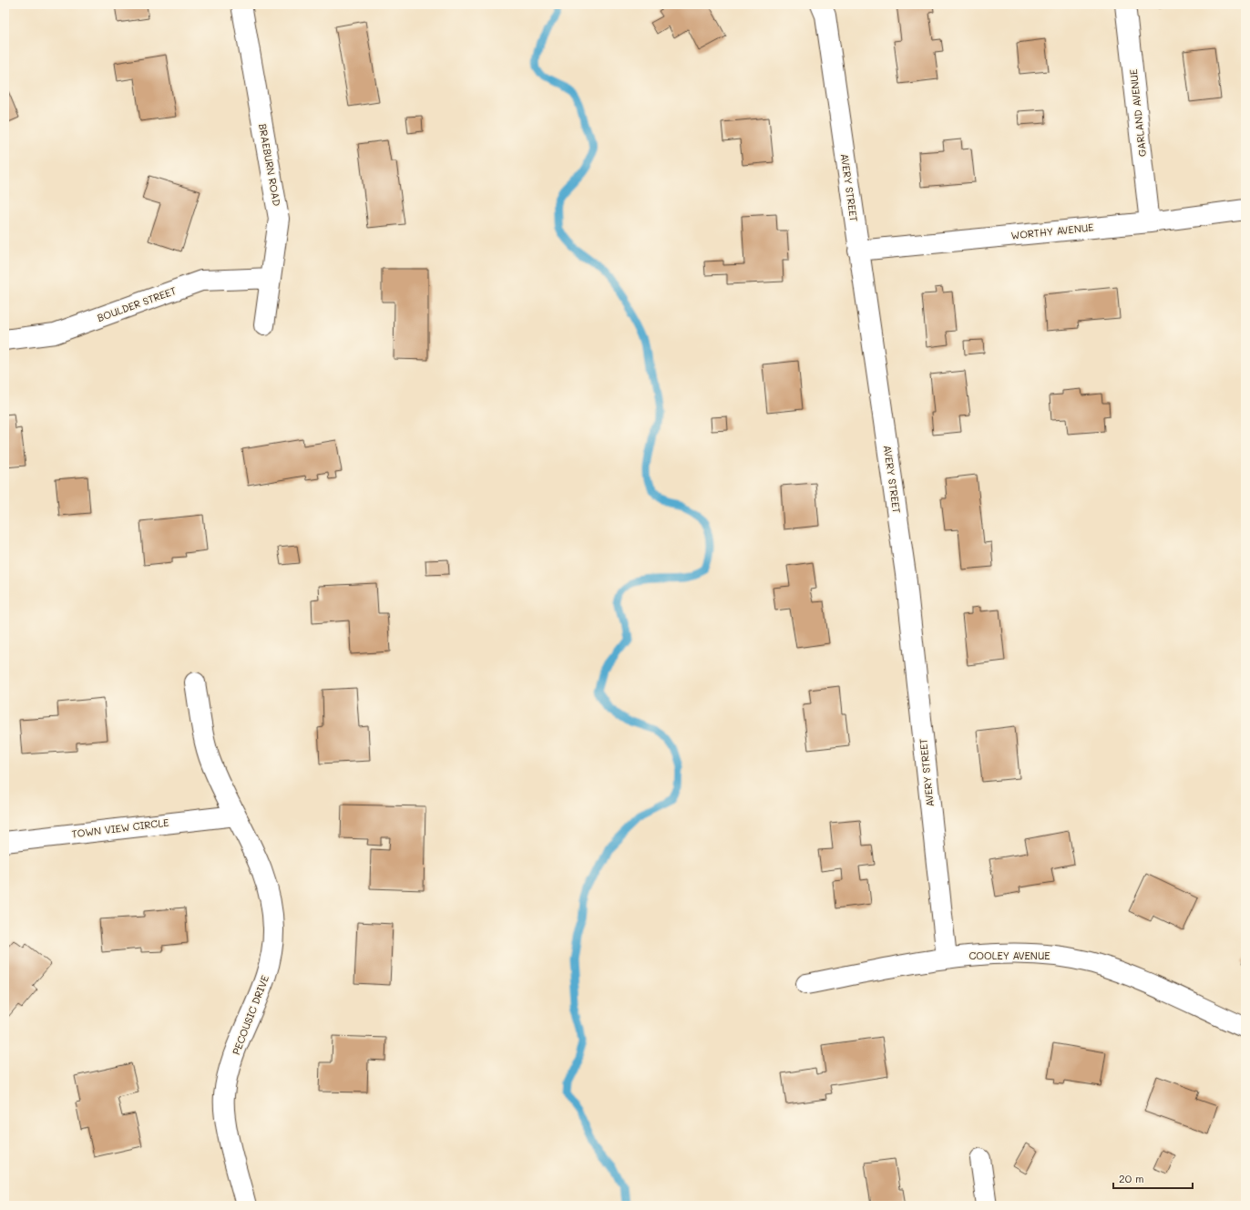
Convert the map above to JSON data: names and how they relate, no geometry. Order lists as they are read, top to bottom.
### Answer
{
  "streets": {
    "street": [
      "GARLAND AVENUE",
      "BRAEBURN ROAD",
      "AVERY STREET",
      "WORTHY AVENUE",
      "BOULDER STREET",
      "TOWN VIEW CIRCLE",
      "COOLEY AVENUE",
      "PECOUSIC DRIVE"
    ]
  },
  "crossings": [
    ["GARLAND AVENUE", "WORTHY AVENUE"],
    ["BRAEBURN ROAD", "BOULDER STREET"],
    ["AVERY STREET", "WORTHY AVENUE"],
    ["AVERY STREET", "COOLEY AVENUE"],
    ["TOWN VIEW CIRCLE", "PECOUSIC DRIVE"]
  ],
  "scale_bar": "20 m"
}
